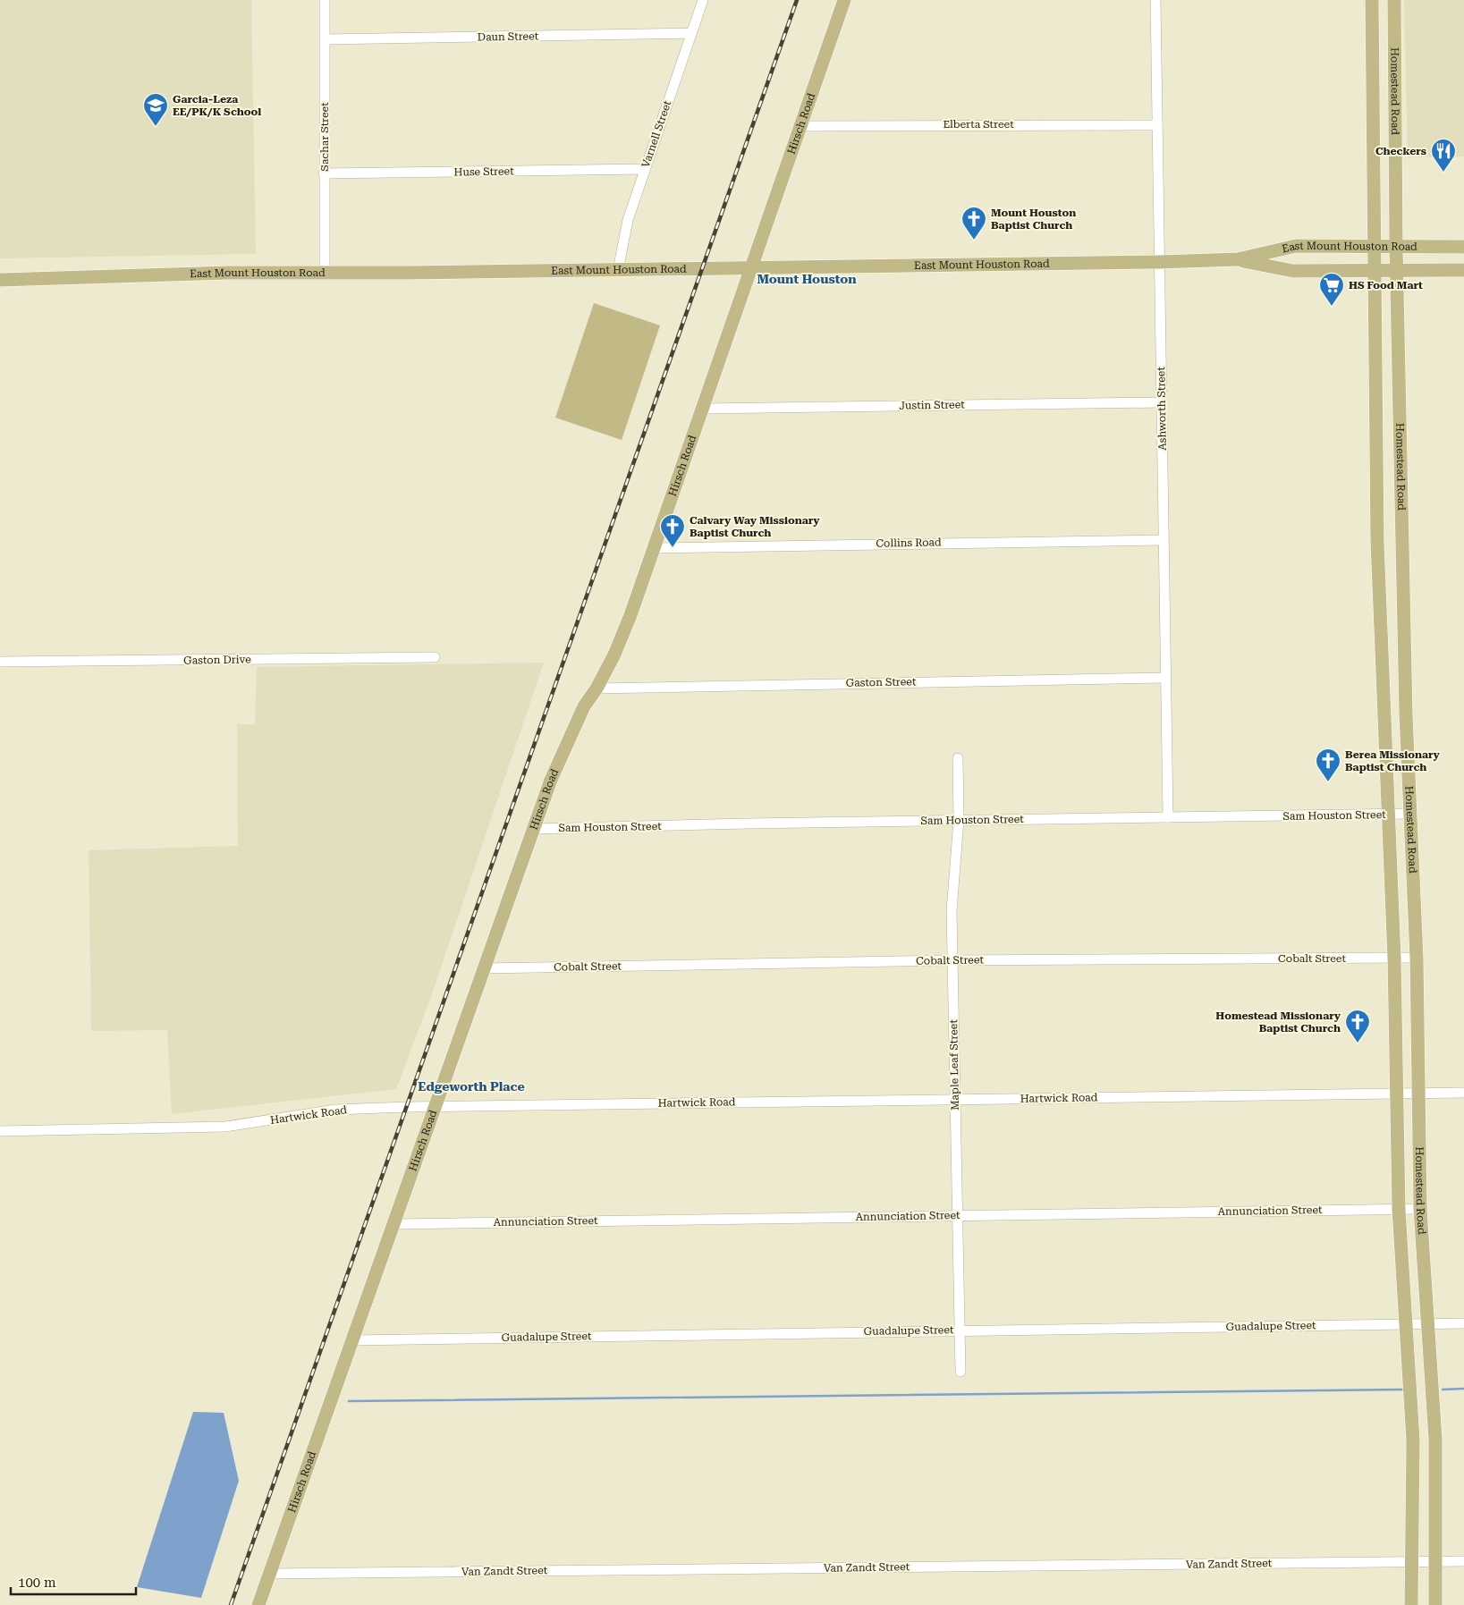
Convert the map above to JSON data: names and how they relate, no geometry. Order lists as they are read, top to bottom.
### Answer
{
  "streets": {
    "main road": ["Homestead Road", "Hirsch Road", "East Mount Houston Road"],
    "street": [
      "Daun Street",
      "Elberta Street",
      "Varnell Street",
      "Sachar Street",
      "Huse Street",
      "Justin Street",
      "Ashworth Street",
      "Collins Road",
      "Gaston Drive",
      "Gaston Street",
      "Sam Houston Street",
      "Cobalt Street",
      "Maple Leaf Street",
      "Hartwick Road",
      "Annunciation Street",
      "Guadalupe Street",
      "Van Zandt Street"
    ]
  },
  "crossings": [
    ["Daun Street", "Varnell Street"],
    ["Daun Street", "Sachar Street"],
    ["Homestead Road", "East Mount Houston Road"],
    ["Homestead Road", "Sam Houston Street"],
    ["Homestead Road", "Cobalt Street"],
    ["Homestead Road", "Hartwick Road"],
    ["Homestead Road", "Annunciation Street"],
    ["Homestead Road", "Guadalupe Street"],
    ["Homestead Road", "Van Zandt Street"],
    ["Hirsch Road", "Elberta Street"],
    ["Hirsch Road", "East Mount Houston Road"],
    ["Hirsch Road", "Justin Street"],
    ["Hirsch Road", "Collins Road"],
    ["Hirsch Road", "Gaston Street"],
    ["Hirsch Road", "Sam Houston Street"],
    ["Hirsch Road", "Cobalt Street"],
    ["Hirsch Road", "Hartwick Road"],
    ["Hirsch Road", "Annunciation Street"],
    ["Hirsch Road", "Guadalupe Street"],
    ["Hirsch Road", "Van Zandt Street"],
    ["Elberta Street", "Ashworth Street"],
    ["Varnell Street", "Huse Street"],
    ["Varnell Street", "East Mount Houston Road"],
    ["Sachar Street", "Huse Street"],
    ["Sachar Street", "East Mount Houston Road"],
    ["East Mount Houston Road", "Ashworth Street"],
    ["Justin Street", "Ashworth Street"],
    ["Ashworth Street", "Collins Road"],
    ["Ashworth Street", "Gaston Street"],
    ["Ashworth Street", "Sam Houston Street"],
    ["Sam Houston Street", "Maple Leaf Street"],
    ["Cobalt Street", "Maple Leaf Street"],
    ["Maple Leaf Street", "Hartwick Road"],
    ["Maple Leaf Street", "Annunciation Street"],
    ["Maple Leaf Street", "Guadalupe Street"]
  ],
  "districts": ["Mount Houston", "Edgeworth Place"],
  "places": {
    "school or university": ["Garcia-Leza EE/PK/K School"],
    "restaurant": ["Checkers"],
    "church": [
      "Mount Houston Baptist Church",
      "Calvary Way Missionary Baptist Church",
      "Berea Missionary Baptist Church",
      "Homestead Missionary Baptist Church"
    ],
    "supermarket": ["HS Food Mart"]
  },
  "scale_bar": "100 m"
}
